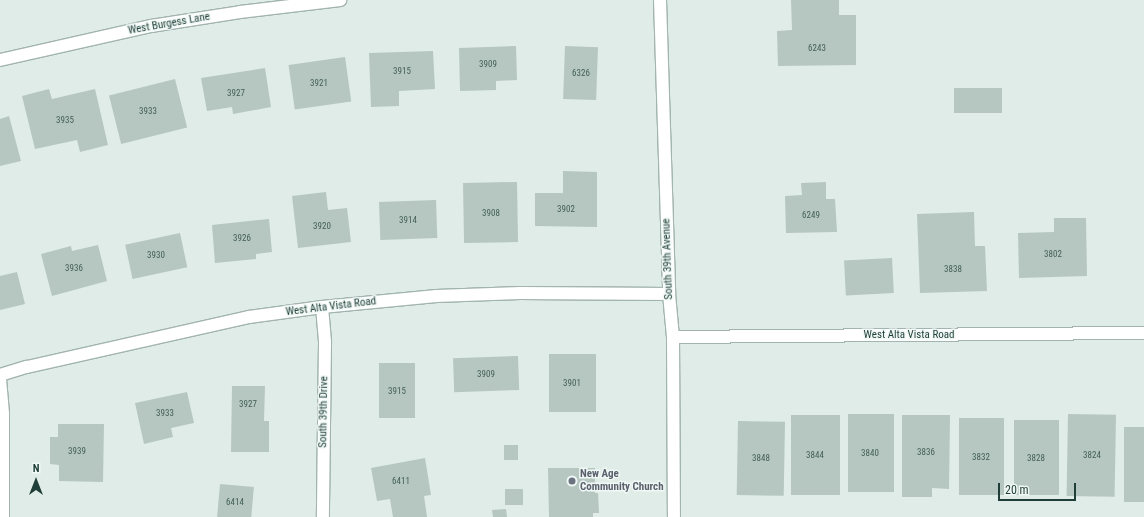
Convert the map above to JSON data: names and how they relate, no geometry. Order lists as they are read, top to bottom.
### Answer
{
  "streets": {
    "street": [
      "West Burgess Lane",
      "South 39th Avenue",
      "West Alta Vista Road",
      "South 39th Drive"
    ]
  },
  "crossings": [
    ["South 39th Avenue", "West Alta Vista Road"],
    ["West Alta Vista Road", "South 39th Drive"]
  ],
  "places": ["New Age Community Church"],
  "house_numbers": [
    "6243",
    "3909",
    "3915",
    "6326",
    "3921",
    "3927",
    "3933",
    "3935",
    "3902",
    "3908",
    "6249",
    "3914",
    "3920",
    "3926",
    "3802",
    "3930",
    "3936",
    "3838",
    "3909",
    "3901",
    "3915",
    "3927",
    "3933",
    "3939",
    "3836",
    "3840",
    "3844",
    "3824",
    "3832",
    "3848",
    "3828",
    "6411",
    "6414"
  ],
  "scale_bar": "20 m",
  "north": "top"
}
